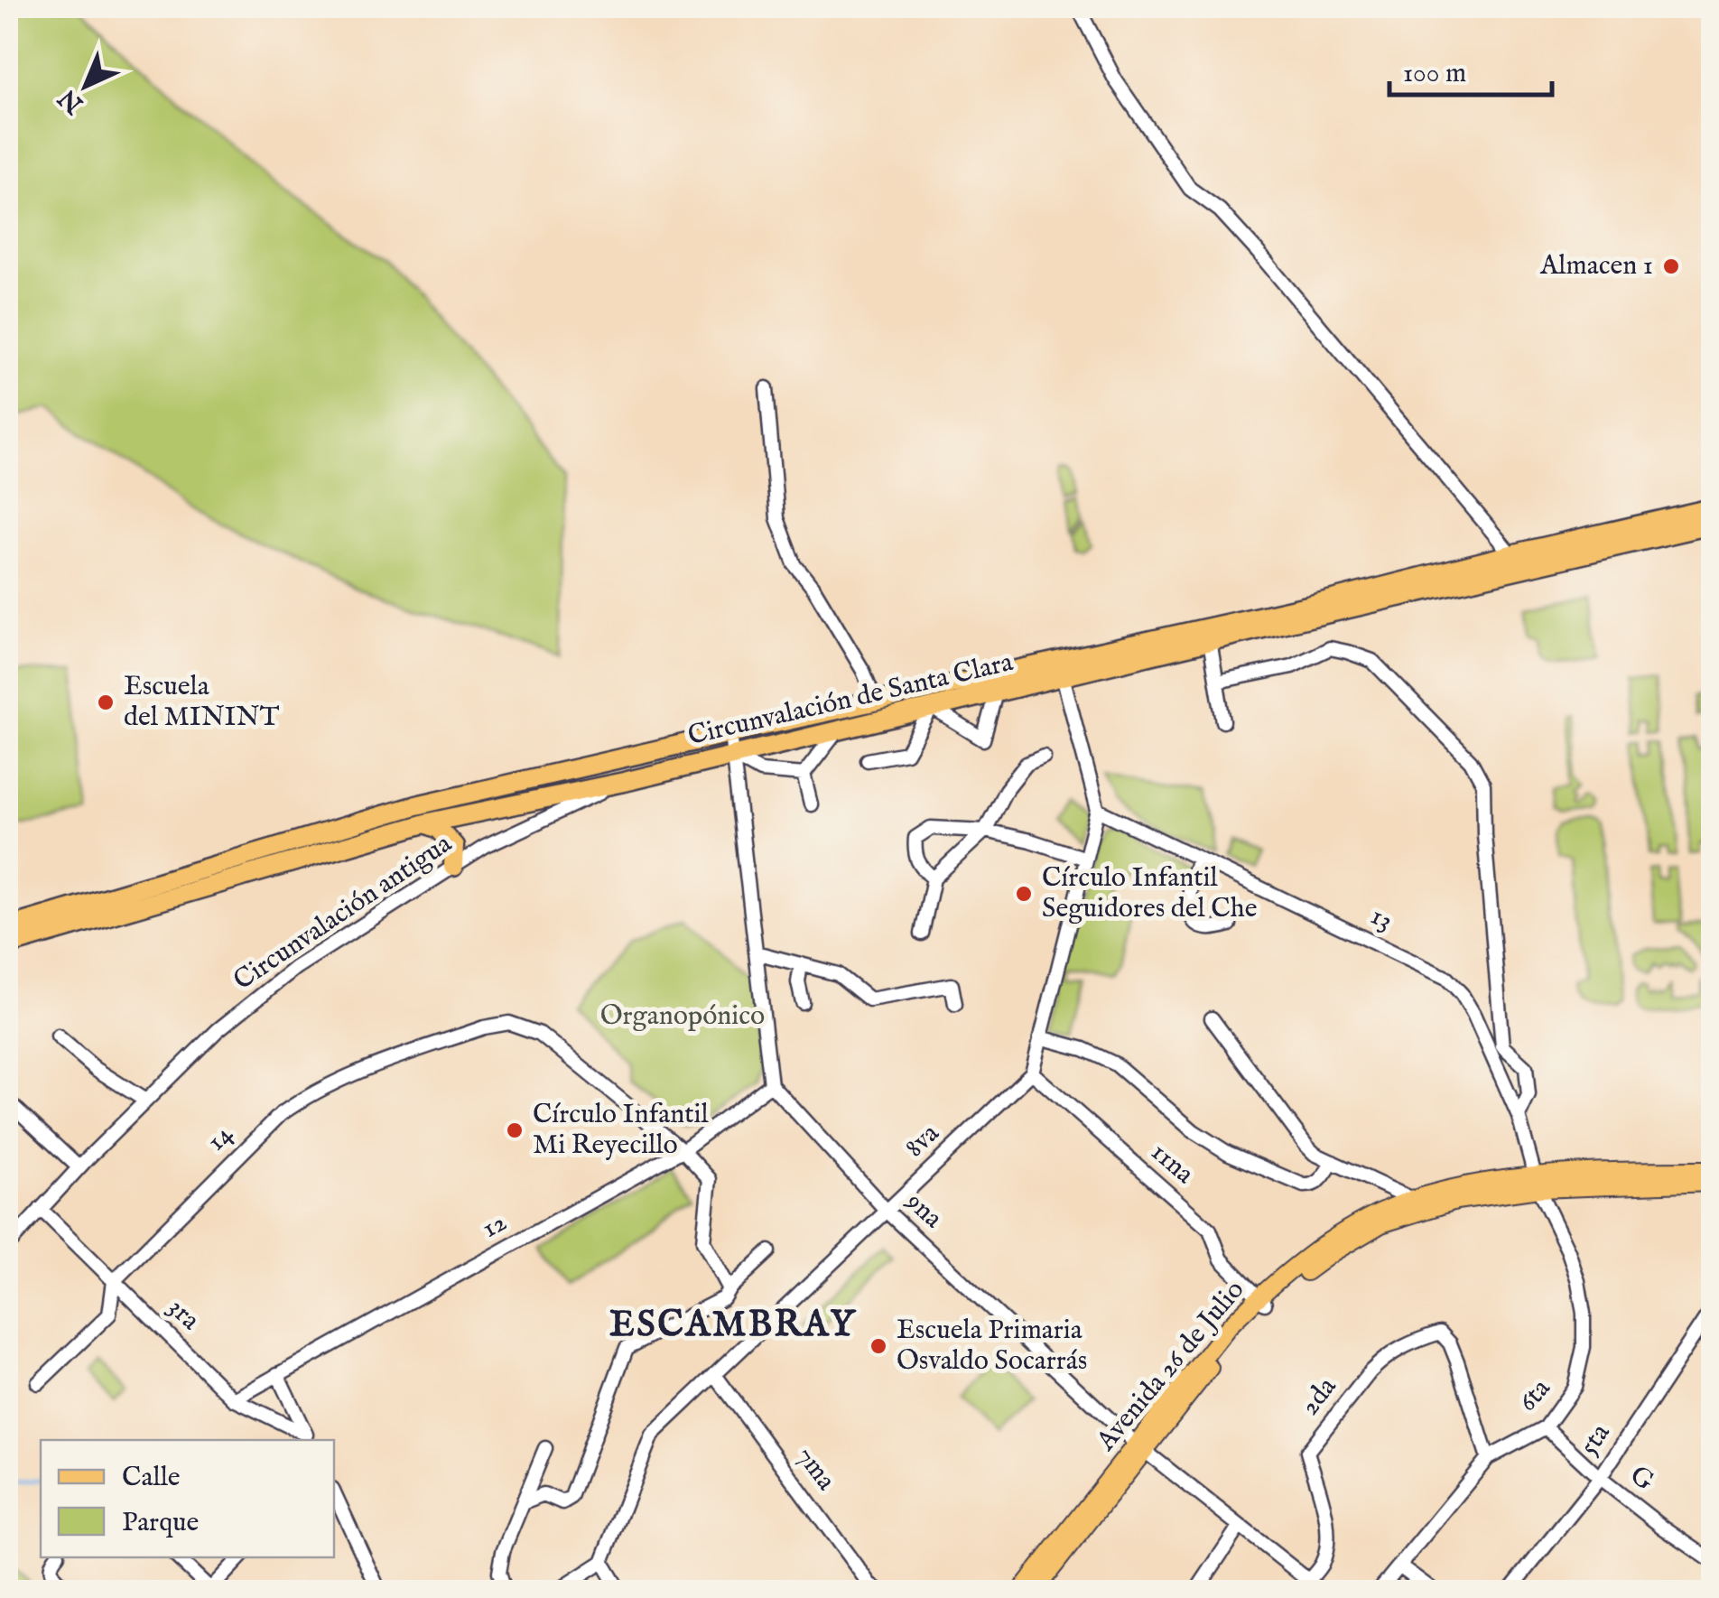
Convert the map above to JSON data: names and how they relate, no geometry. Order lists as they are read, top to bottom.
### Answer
{
  "streets": {
    "highway": ["Circunvalación de Santa Clara"],
    "main road": ["Avenida 26 de Julio"],
    "street": [
      "Circunvalación antigua",
      "13",
      "14",
      "8va",
      "11na",
      "9na",
      "12",
      "3ra",
      "6ta",
      "2da",
      "5ta",
      "7ma",
      "G"
    ]
  },
  "crossings": [
    ["Circunvalación de Santa Clara", "Circunvalación antigua"],
    ["Circunvalación antigua", "3ra"],
    ["13", "Avenida 26 de Julio"],
    ["13", "6ta"],
    ["14", "12"],
    ["14", "3ra"],
    ["8va", "11na"],
    ["8va", "9na"],
    ["8va", "7ma"],
    ["11na", "Avenida 26 de Julio"],
    ["9na", "12"],
    ["9na", "Avenida 26 de Julio"],
    ["9na", "2da"],
    ["12", "3ra"],
    ["Avenida 26 de Julio", "6ta"],
    ["6ta", "2da"],
    ["6ta", "G"],
    ["5ta", "G"]
  ],
  "districts": ["ESCAMBRAY"],
  "parks": ["Organopónico"],
  "places": [
    "Almacen 1",
    "Escuela del MININT",
    "Círculo Infantil Seguidores del Che",
    "Círculo Infantil Mi Reyecillo",
    "Escuela Primaria Osvaldo Socarrás"
  ],
  "legend": ["Calle", "Parque"],
  "scale_bar": "100 m",
  "north": "bottom left"
}
